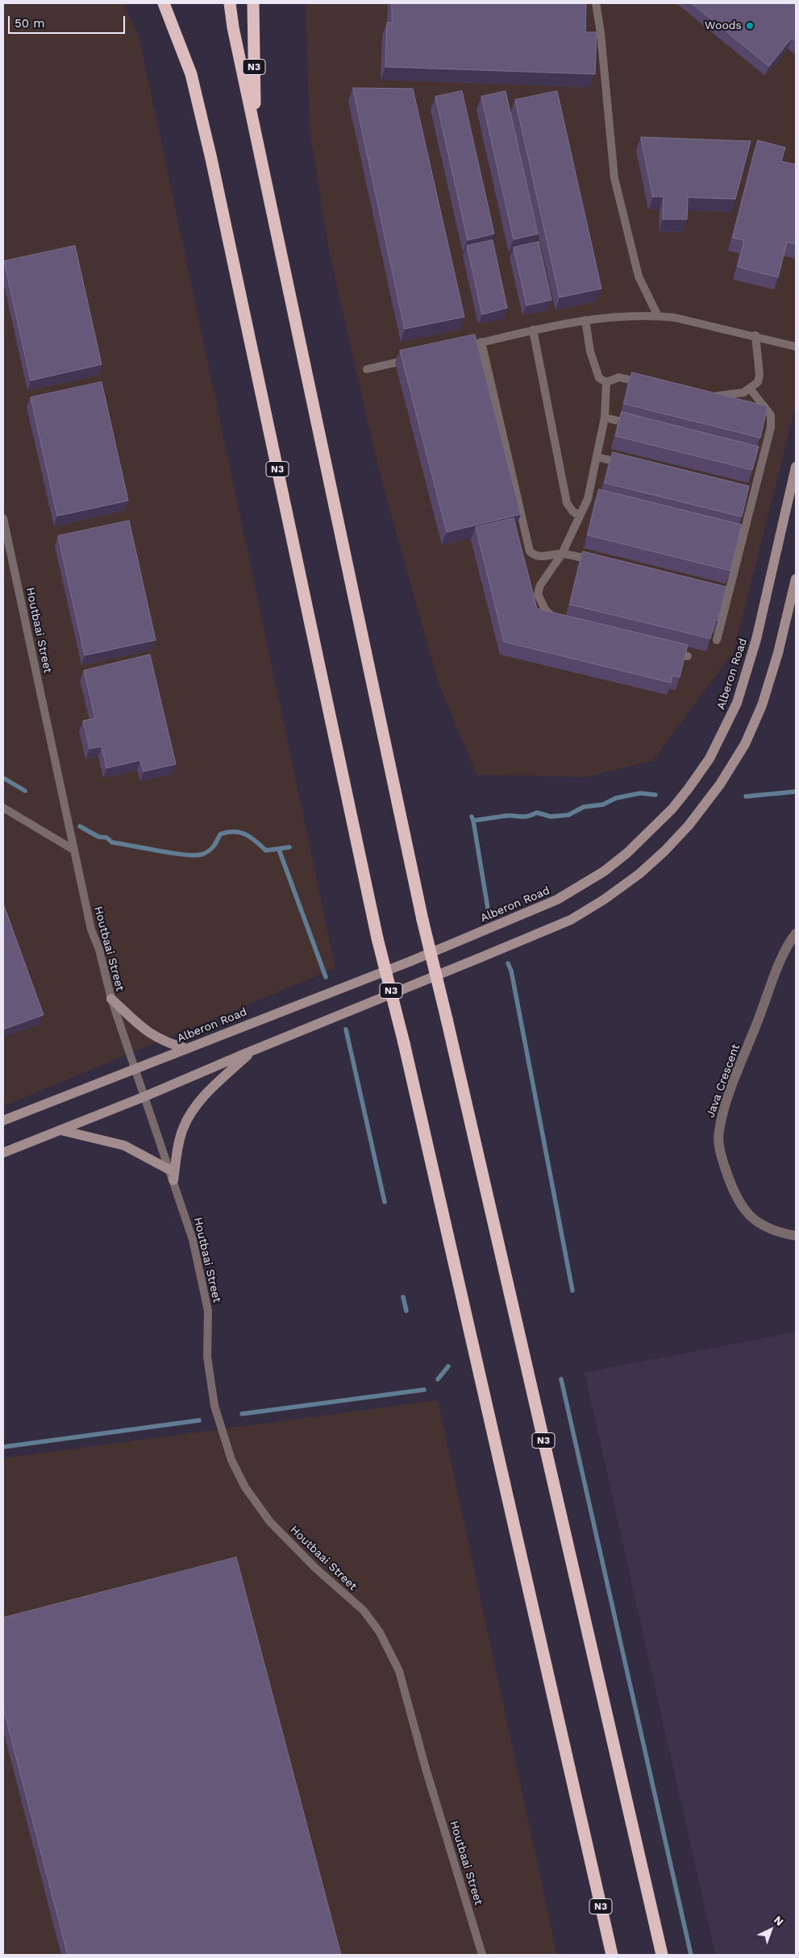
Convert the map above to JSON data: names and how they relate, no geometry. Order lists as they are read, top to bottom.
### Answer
{
  "streets": {
    "highway": ["N3"],
    "main road": ["Alberon Road"],
    "street": ["Java Crescent"],
    "lane": ["Houtbaai Street"]
  },
  "crossings": [
    ["Houtbaai Street", "Alberon Road"]
  ],
  "places": ["Woods"],
  "scale_bar": "50 m",
  "north": "top right"
}
